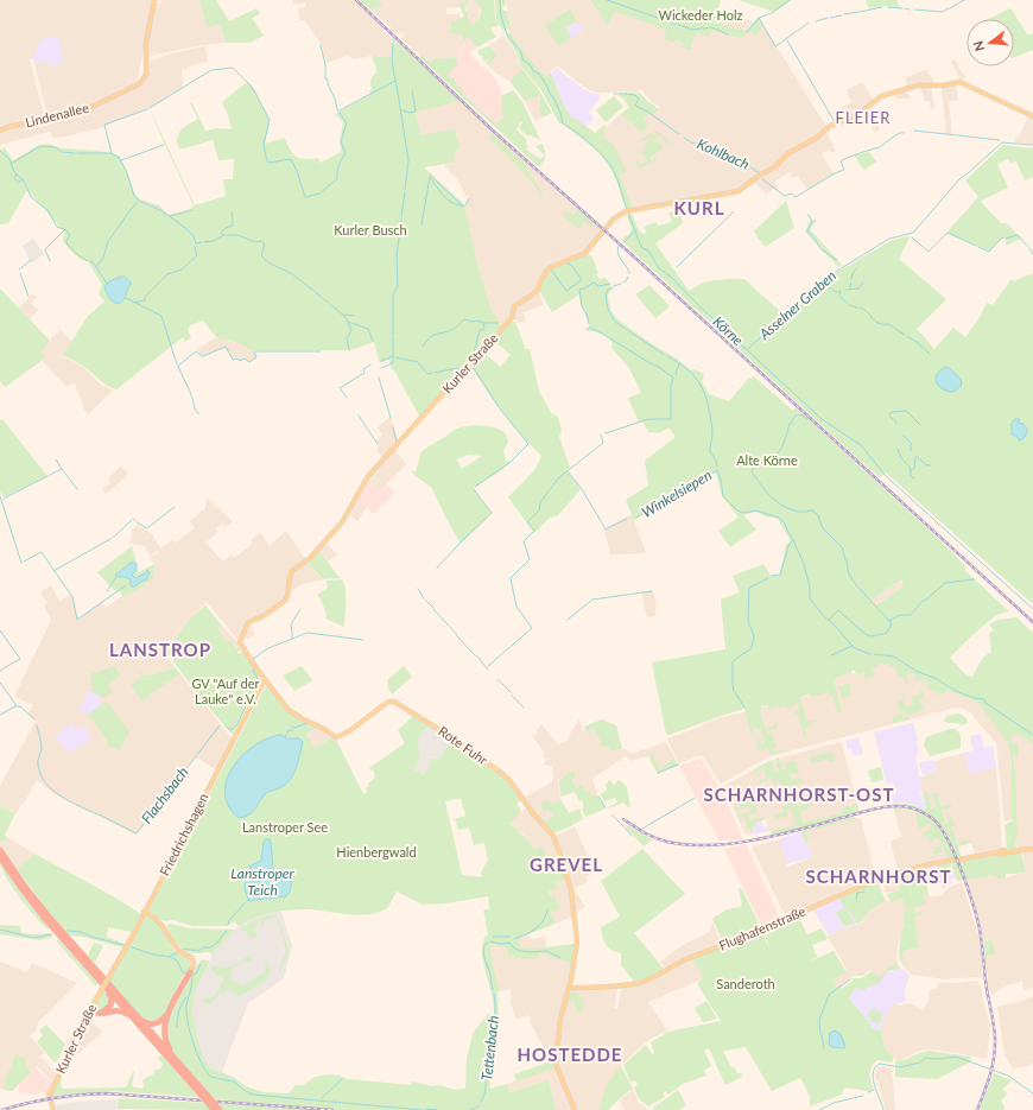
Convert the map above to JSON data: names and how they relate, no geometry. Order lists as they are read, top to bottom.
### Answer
{
  "streets": {
    "main road": [
      "Lindenallee",
      "Kurler Straße",
      "Rote Fuhr",
      "Friedrichshagen",
      "Flughafenstraße"
    ]
  },
  "crossings": [
    ["Kurler Straße", "Rote Fuhr"],
    ["Kurler Straße", "Friedrichshagen"],
    ["Rote Fuhr", "Friedrichshagen"],
    ["Rote Fuhr", "Flughafenstraße"]
  ],
  "districts": [
    "FLEIER",
    "KURL",
    "LANSTROP",
    "SCHARNHORST-OST",
    "GREVEL",
    "SCHARNHORST",
    "HOSTEDDE"
  ],
  "water": [
    "Kohlbach",
    "Asselner Graben",
    "Körne",
    "Winkelsiepen",
    "Flachsbach",
    "Lanstroper Teich",
    "Tettenbach"
  ],
  "parks": [
    "Wickeder Holz",
    "Kurler Busch",
    "Alte Körne",
    "GV \"Auf der Lauke\" e.V.",
    "Lanstroper See",
    "Hienbergwald",
    "Sanderoth"
  ],
  "north": "left"
}
